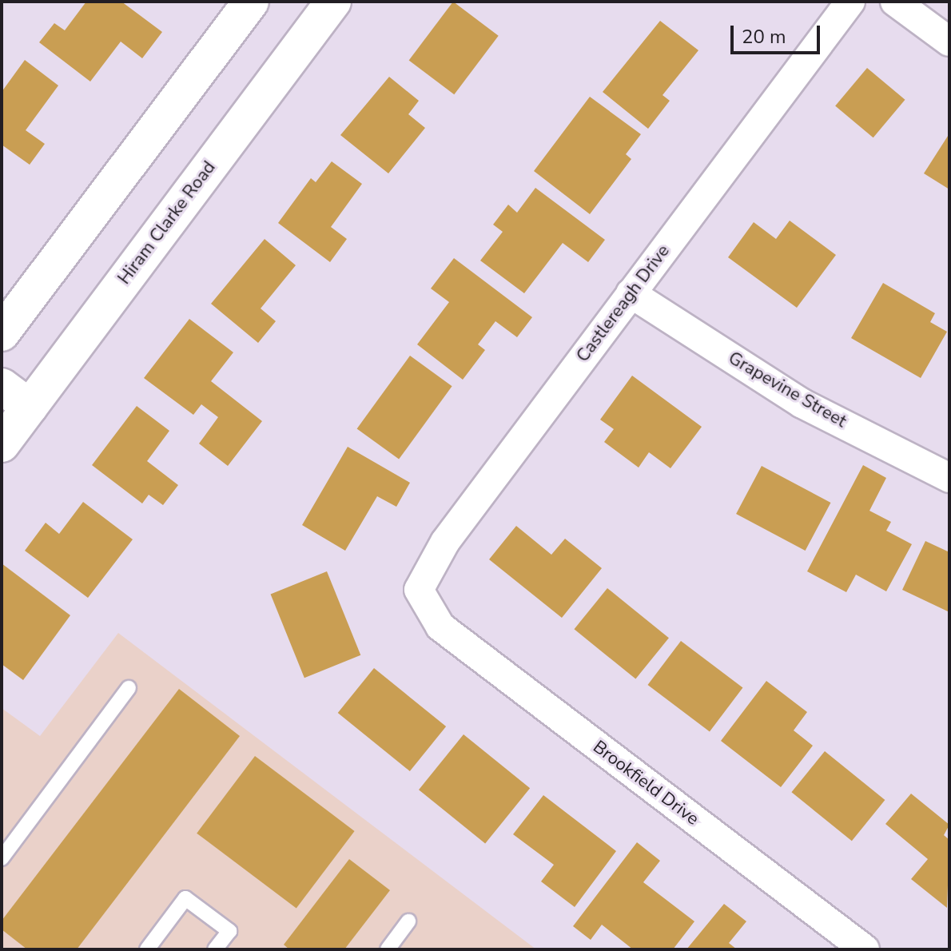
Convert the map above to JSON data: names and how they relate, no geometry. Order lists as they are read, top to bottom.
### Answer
{
  "streets": {
    "main road": ["Hiram Clarke Road"],
    "street": ["Castlereagh Drive", "Grapevine Street", "Brookfield Drive"]
  },
  "crossings": [
    ["Castlereagh Drive", "Grapevine Street"],
    ["Castlereagh Drive", "Brookfield Drive"]
  ],
  "scale_bar": "20 m"
}
